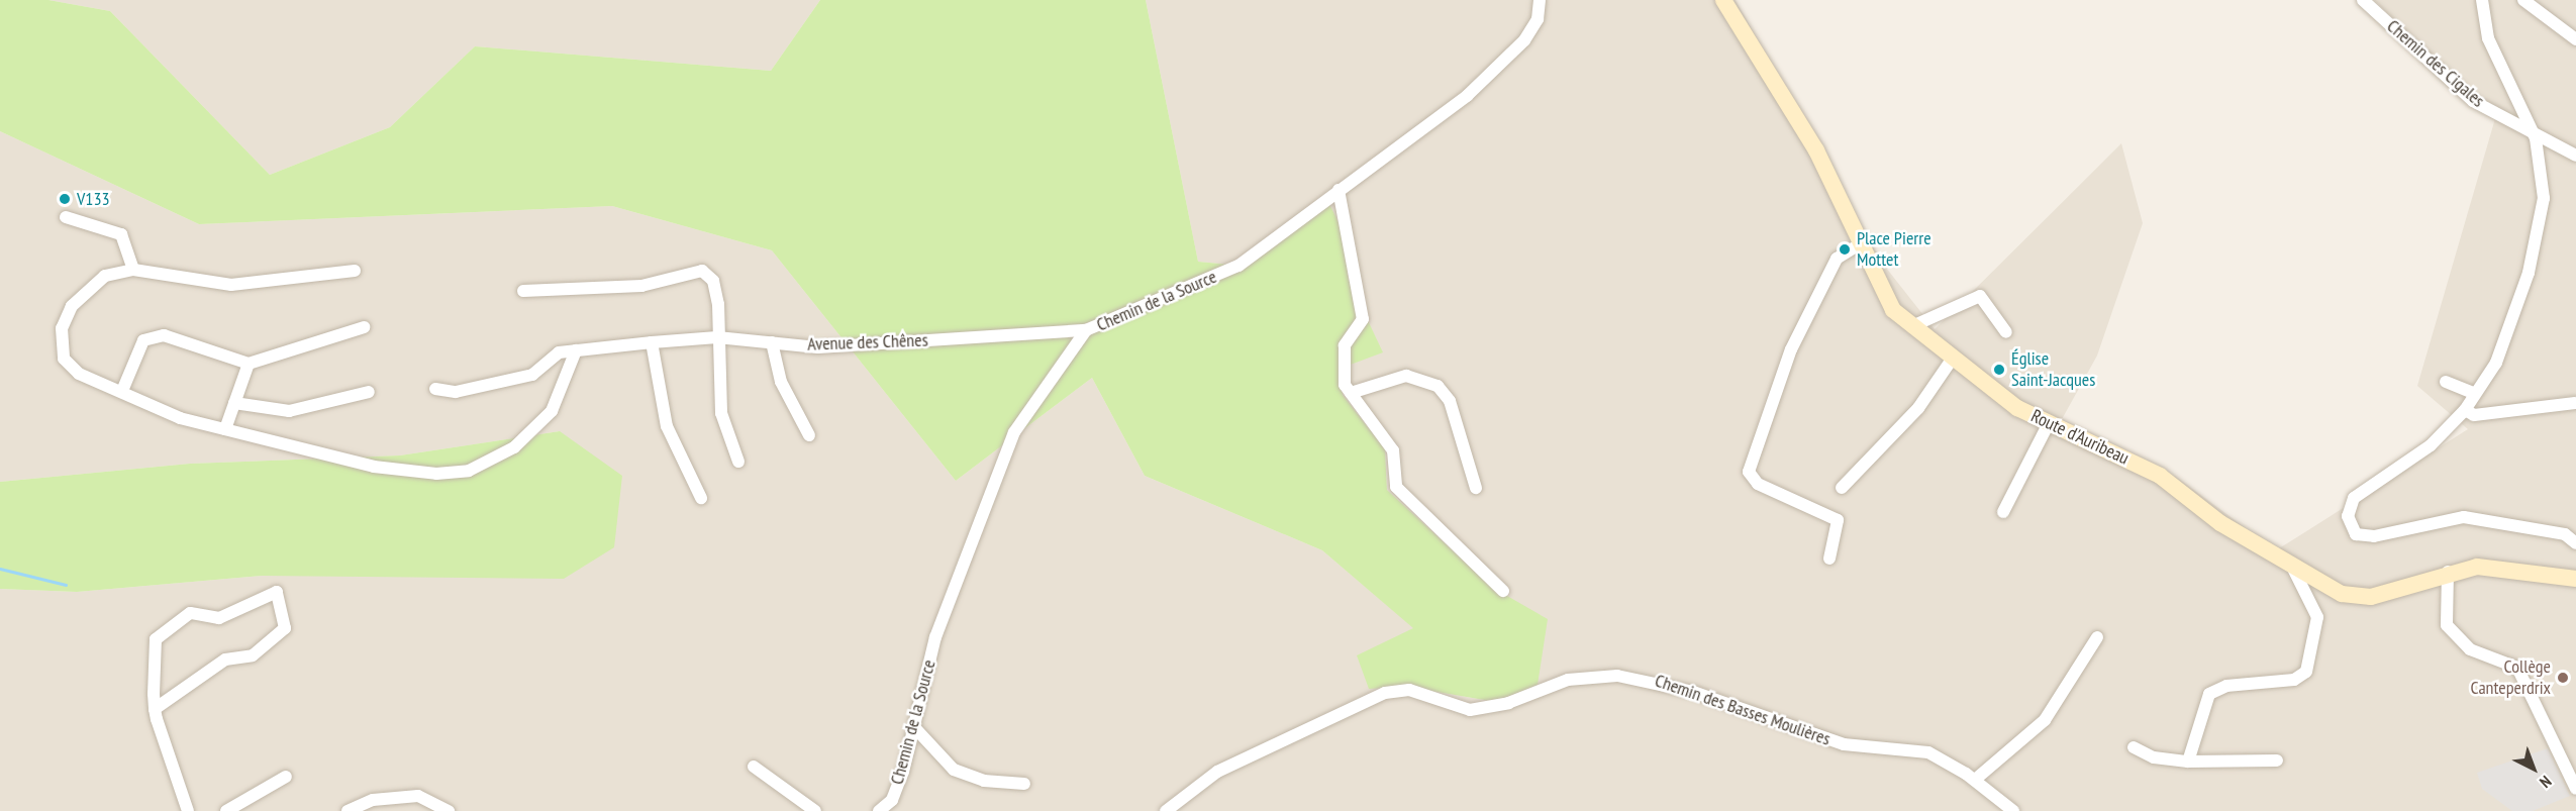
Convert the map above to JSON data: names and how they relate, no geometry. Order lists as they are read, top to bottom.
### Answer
{
  "streets": {
    "street": [
      "Chemin des Cigales",
      "Chemin de la Source",
      "Avenue des Chênes",
      "Route d'Auribeau",
      "Chemin des Basses Moulières"
    ]
  },
  "crossings": [
    ["Chemin de la Source", "Avenue des Chênes"]
  ],
  "places": [
    "V133",
    "Place Pierre Mottet",
    "Église Saint-Jacques",
    "Collège Canteperdrix"
  ],
  "north": "bottom right"
}
